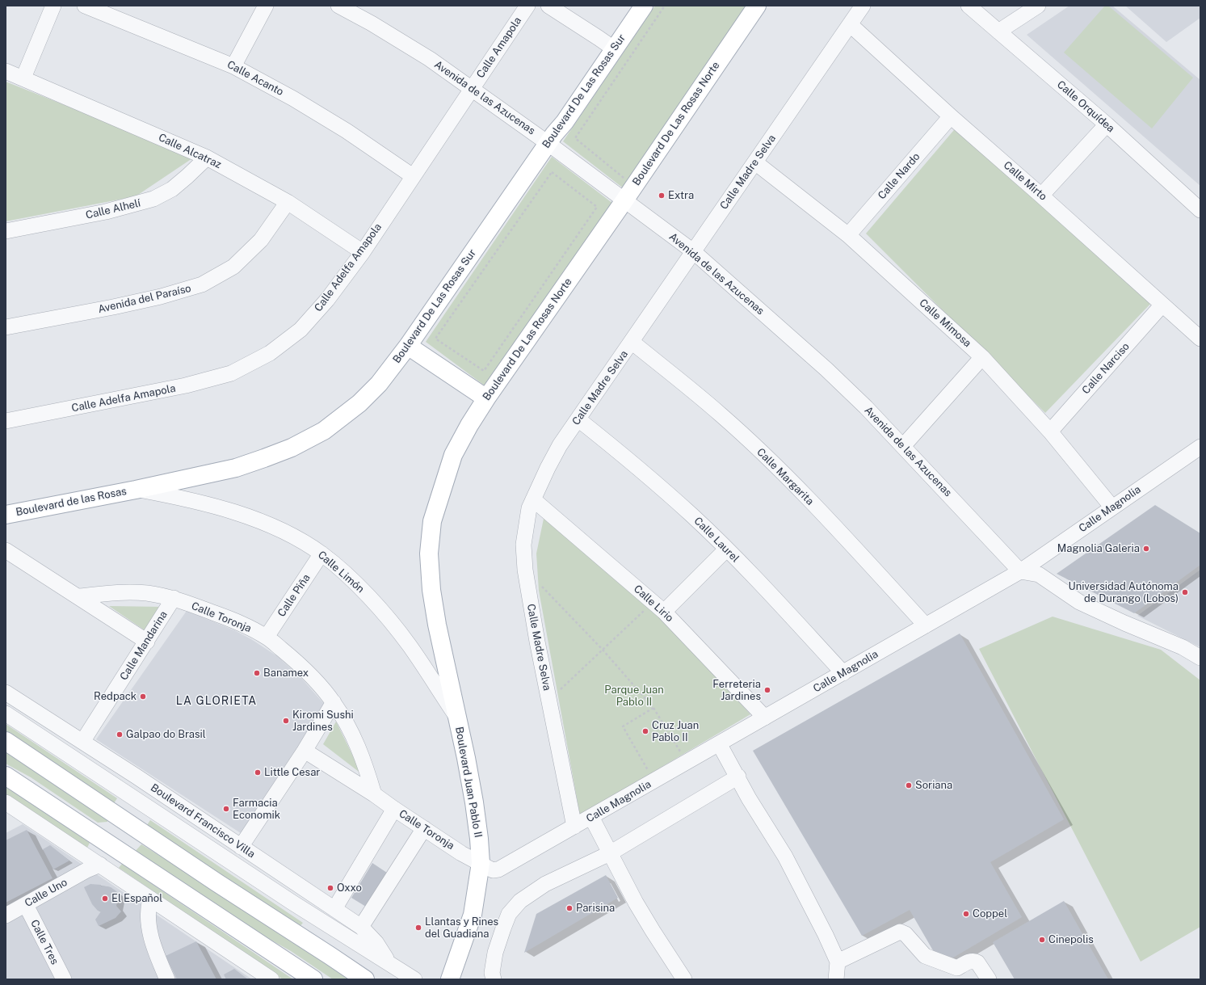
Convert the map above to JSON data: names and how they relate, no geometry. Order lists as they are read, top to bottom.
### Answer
{
  "streets": {
    "main road": [
      "Boulevard De Las Rosas Sur",
      "Boulevard De Las Rosas Norte",
      "Boulevard de las Rosas",
      "Boulevard Juan Pablo II"
    ],
    "street": [
      "Calle Amapola",
      "Calle Acanto",
      "Avenida de las Azucenas",
      "Calle Orquídea",
      "Calle Alcatraz",
      "Calle Madre Selva",
      "Calle Nardo",
      "Calle Mirto",
      "Calle Alhelí",
      "Calle Adelfa Amapola",
      "Avenida del Paraíso",
      "Calle Mimosa",
      "Calle Narciso",
      "Calle Margarita",
      "Calle Magnolia",
      "Calle Laurel",
      "Calle Limón",
      "Calle Piña",
      "Calle Lirio",
      "Calle Toronja",
      "Calle Mandarina",
      "Boulevard Francisco Villa",
      "Calle Uno",
      "Calle Tres"
    ]
  },
  "crossings": [
    ["Calle Amapola", "Avenida de las Azucenas"],
    ["Calle Amapola", "Calle Adelfa Amapola"],
    ["Calle Acanto", "Calle Adelfa Amapola"],
    ["Boulevard De Las Rosas Sur", "Avenida de las Azucenas"],
    ["Boulevard De Las Rosas Sur", "Boulevard de las Rosas"],
    ["Boulevard De Las Rosas Sur", "Calle Limón"],
    ["Avenida de las Azucenas", "Boulevard De Las Rosas Norte"],
    ["Avenida de las Azucenas", "Calle Madre Selva"],
    ["Avenida de las Azucenas", "Calle Adelfa Amapola"],
    ["Avenida de las Azucenas", "Calle Magnolia"],
    ["Boulevard De Las Rosas Norte", "Calle Limón"],
    ["Boulevard De Las Rosas Norte", "Boulevard Juan Pablo II"],
    ["Calle Alcatraz", "Calle Alhelí"],
    ["Calle Alcatraz", "Calle Adelfa Amapola"],
    ["Calle Alcatraz", "Avenida del Paraíso"],
    ["Calle Madre Selva", "Calle Mirto"],
    ["Calle Madre Selva", "Calle Mimosa"],
    ["Calle Madre Selva", "Calle Margarita"],
    ["Calle Madre Selva", "Calle Magnolia"],
    ["Calle Madre Selva", "Calle Laurel"],
    ["Calle Madre Selva", "Calle Lirio"],
    ["Calle Nardo", "Calle Mirto"],
    ["Calle Nardo", "Calle Mimosa"],
    ["Calle Mirto", "Calle Narciso"],
    ["Calle Mimosa", "Calle Narciso"],
    ["Calle Mimosa", "Calle Magnolia"],
    ["Calle Margarita", "Calle Magnolia"],
    ["Boulevard de las Rosas", "Calle Limón"],
    ["Calle Magnolia", "Calle Laurel"],
    ["Calle Magnolia", "Calle Lirio"],
    ["Calle Magnolia", "Calle Toronja"],
    ["Calle Magnolia", "Boulevard Juan Pablo II"],
    ["Calle Limón", "Calle Piña"],
    ["Calle Limón", "Boulevard Juan Pablo II"],
    ["Calle Piña", "Calle Toronja"],
    ["Calle Toronja", "Calle Mandarina"],
    ["Calle Toronja", "Boulevard Juan Pablo II"],
    ["Calle Mandarina", "Boulevard Francisco Villa"],
    ["Calle Uno", "Calle Tres"]
  ],
  "districts": ["LA GLORIETA"],
  "parks": ["Parque Juan Pablo II"],
  "places": [
    "Extra",
    "Magnolia Galeria",
    "Universidad Autónoma de Durango (Lobos)",
    "Banamex",
    "Ferreteria Jardines",
    "Redpack",
    "Kiromi Sushi Jardines",
    "Cruz Juan Pablo II",
    "Galpao do Brasil",
    "Little Cesar",
    "Soriana",
    "Farmacia Economik",
    "Oxxo",
    "El Español",
    "Parisina",
    "Coppel",
    "Llantas y Rines del Guadiana",
    "Cinepolis"
  ]
}
